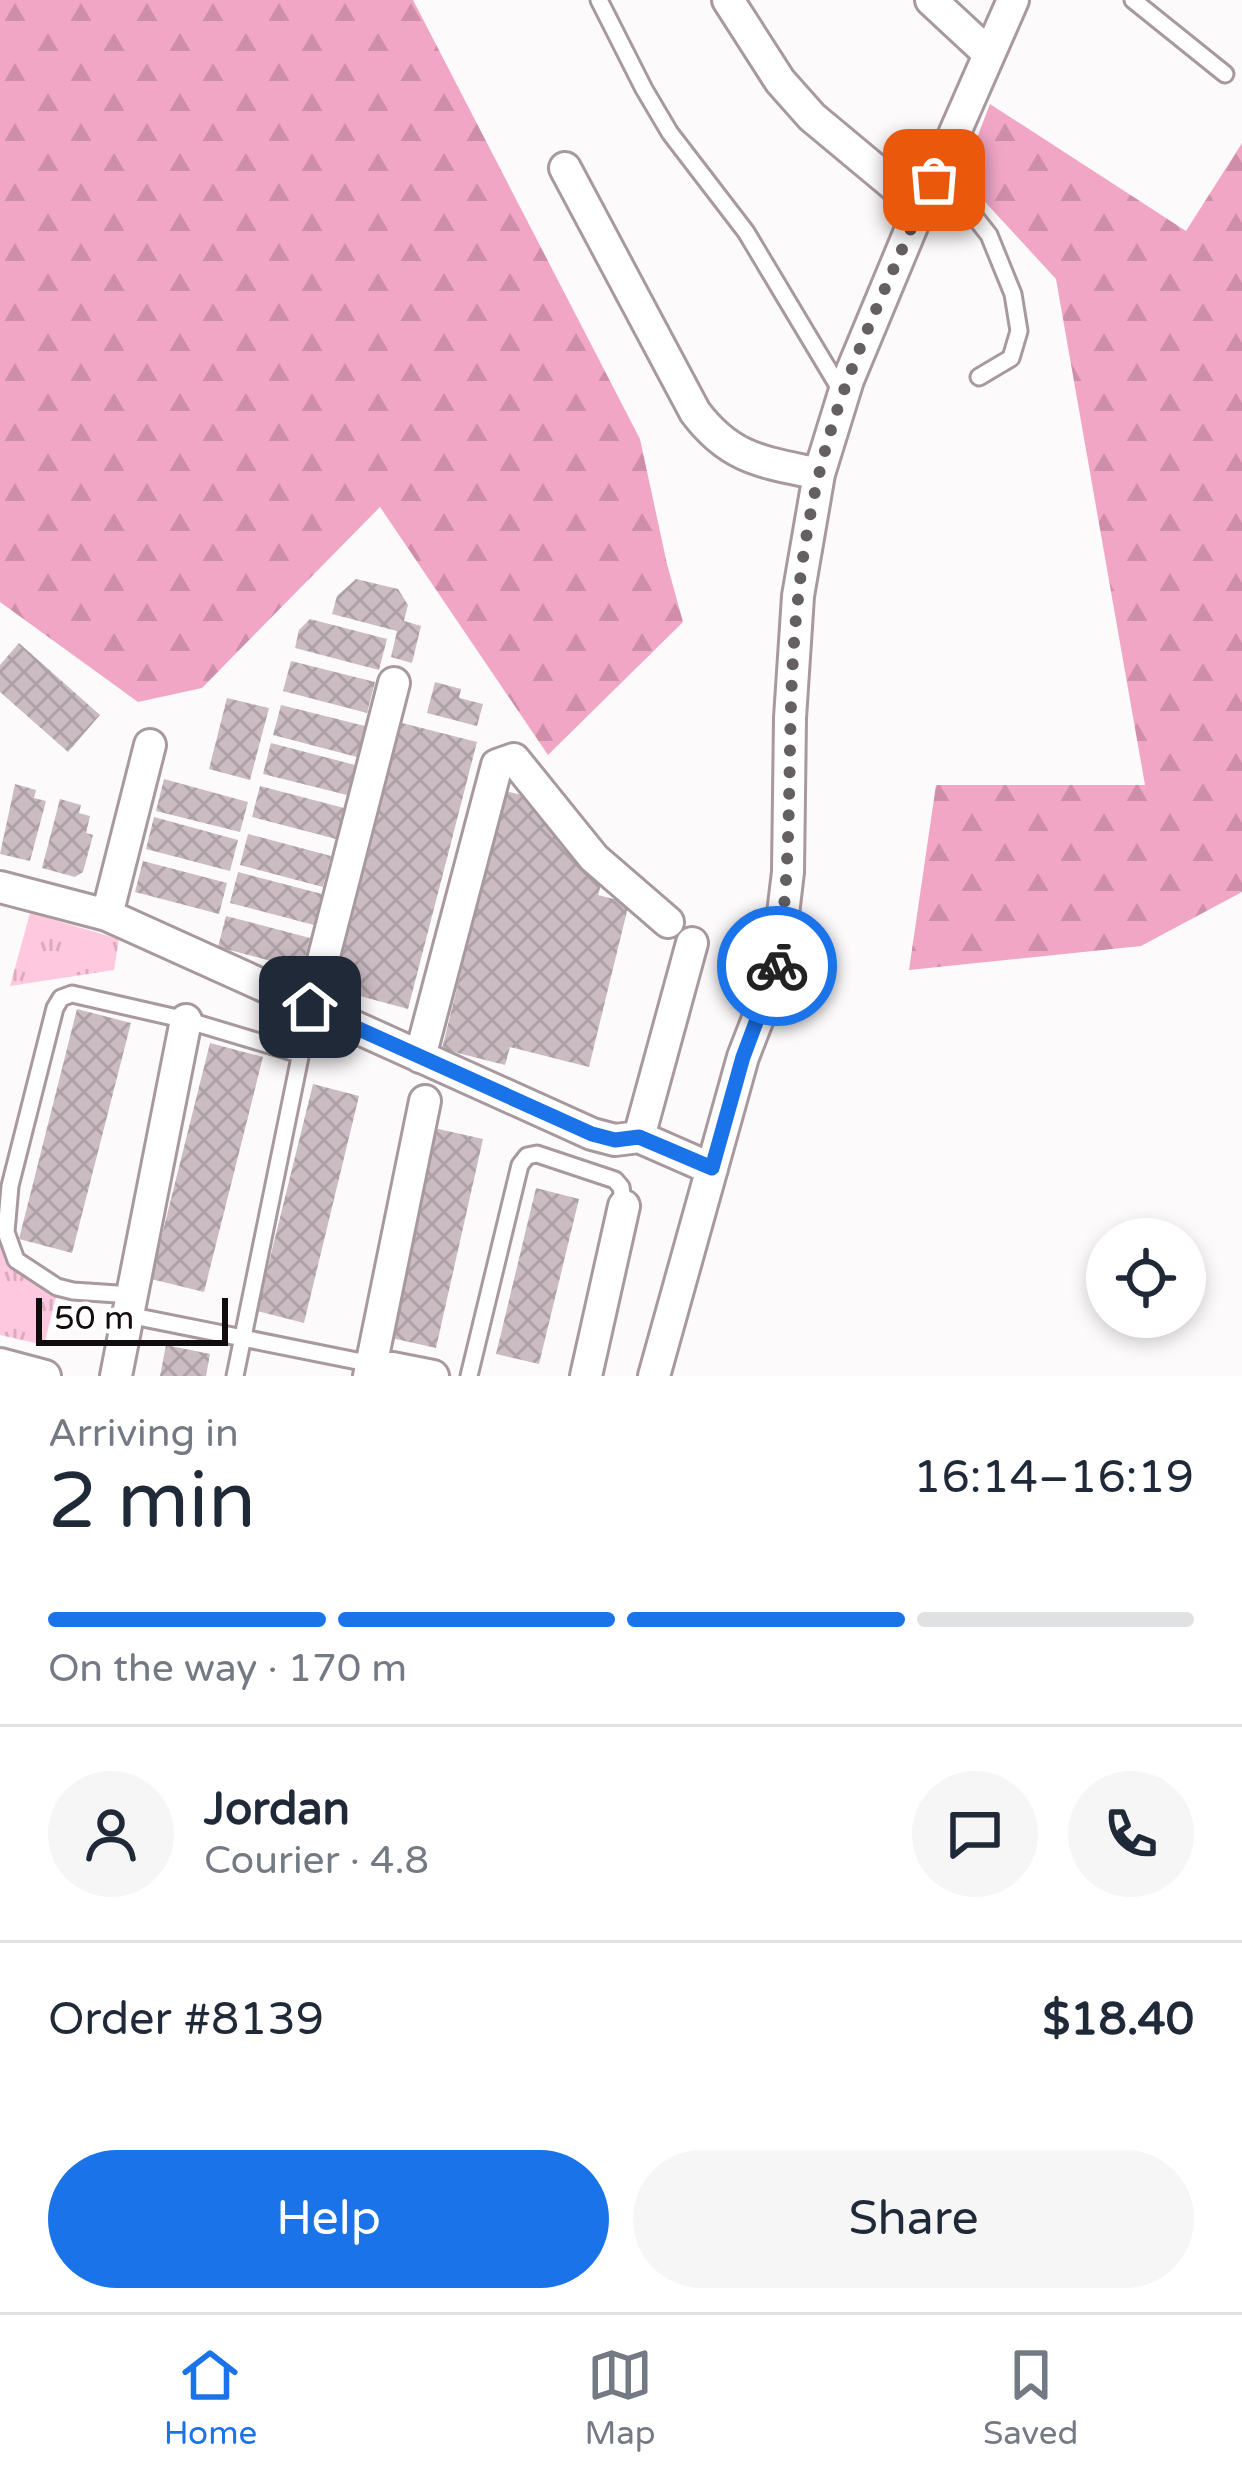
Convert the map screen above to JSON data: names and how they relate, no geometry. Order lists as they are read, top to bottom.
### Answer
{
  "scale_bar": "50 m",
  "page": {
    "scale": "50 m",
    "heading": ["2 min", "Arriving in", "16:14–16:19"],
    "panel": [
      "Jordan",
      "Courier · 4.8",
      "Order #8139",
      "$18.40"
    ],
    "bar": "On the way · 170 m",
    "buttons": ["Help", "Share"],
    "tabs": ["Home", "Map", "Saved"]
  }
}
